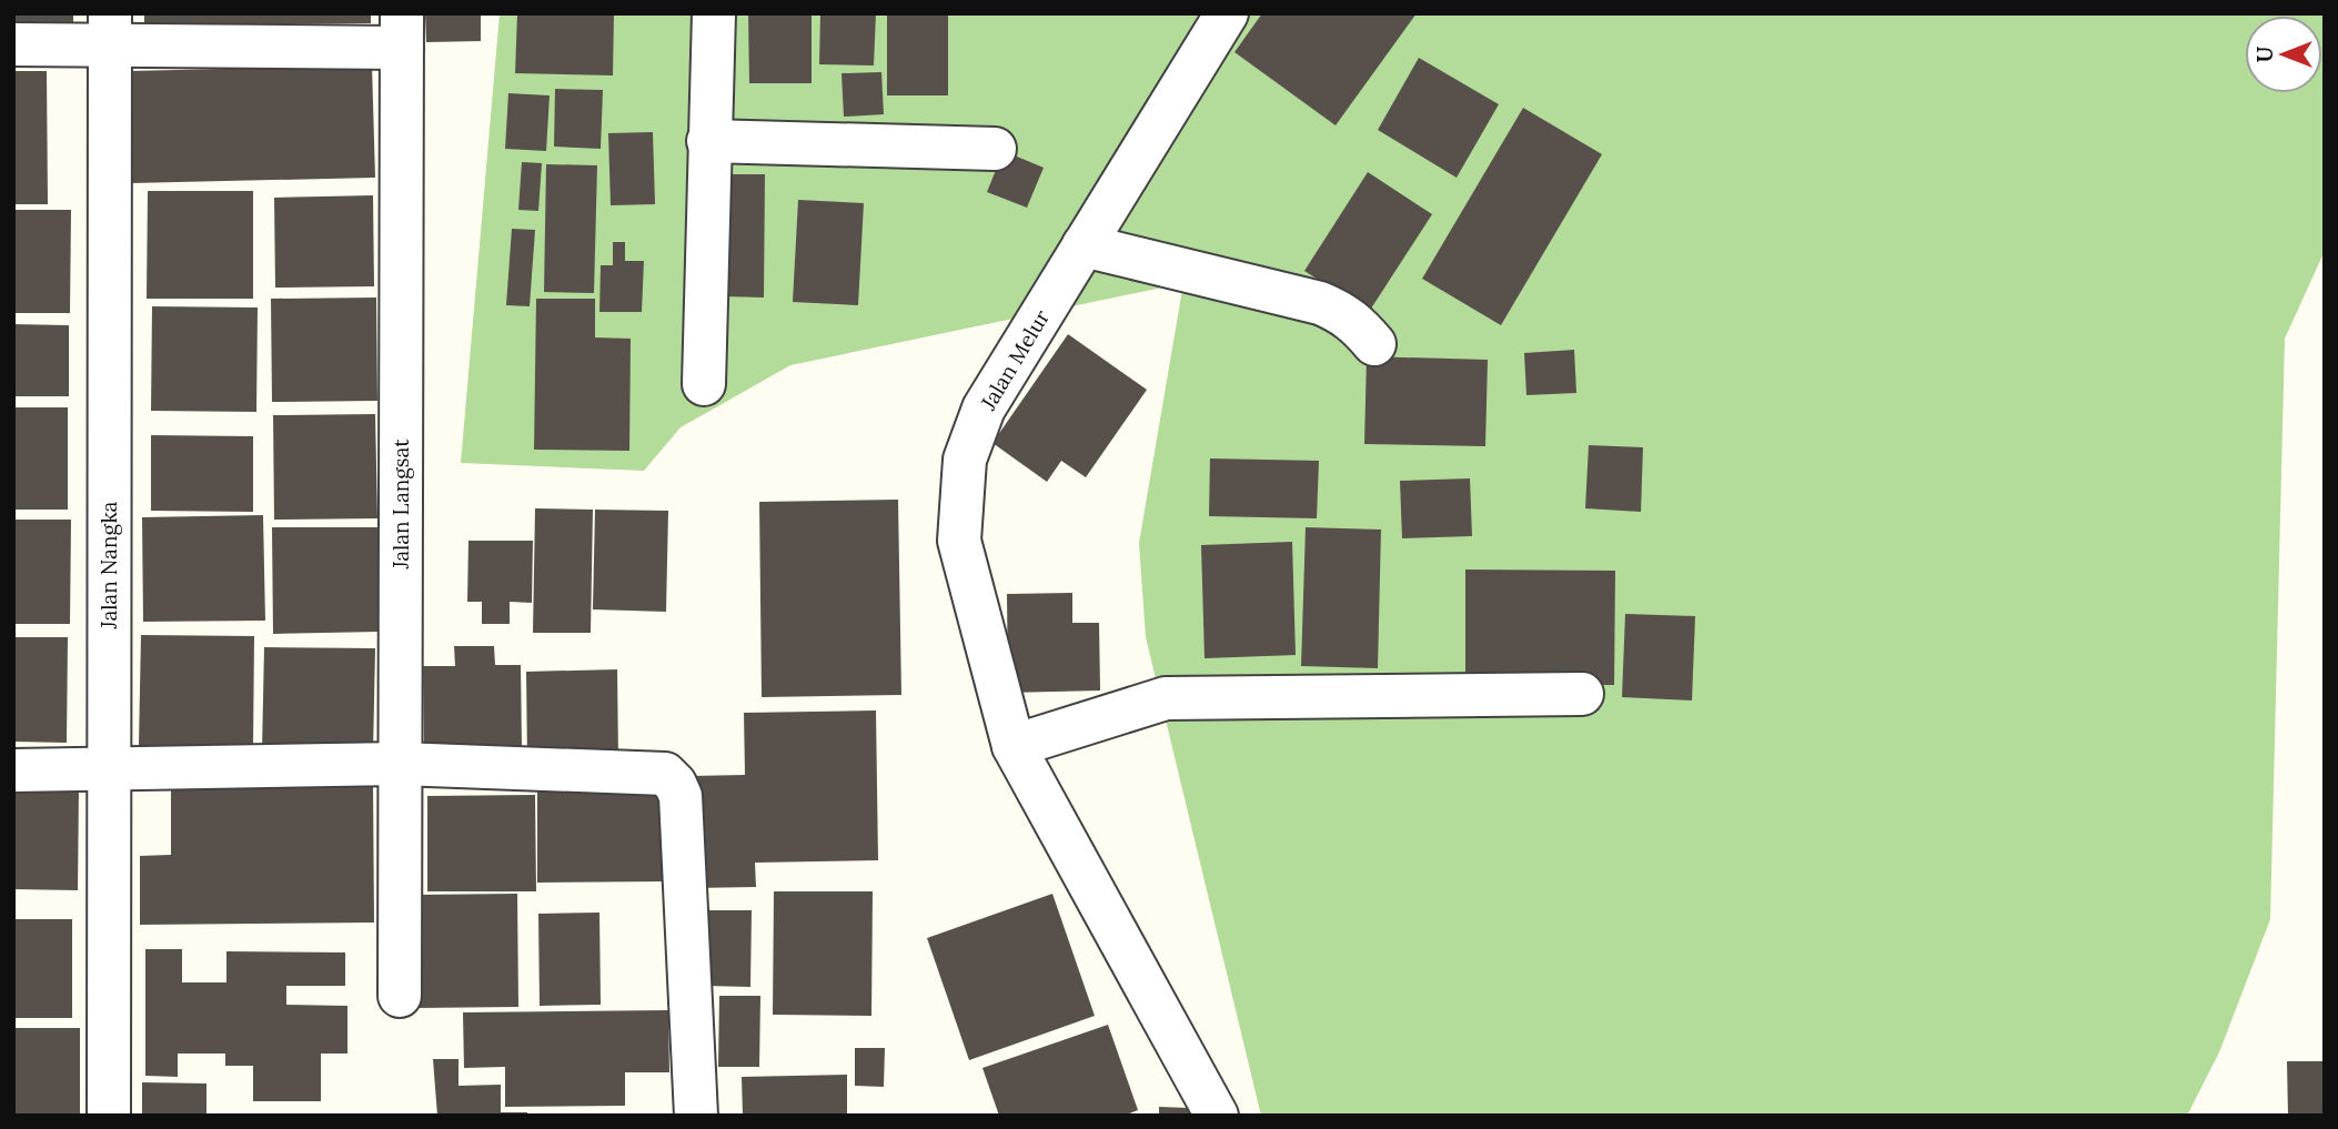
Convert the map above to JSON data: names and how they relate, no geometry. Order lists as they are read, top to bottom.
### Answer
{
  "streets": {
    "street": ["Jalan Melur", "Jalan Langsat", "Jalan Nangka"]
  },
  "north": "left"
}
